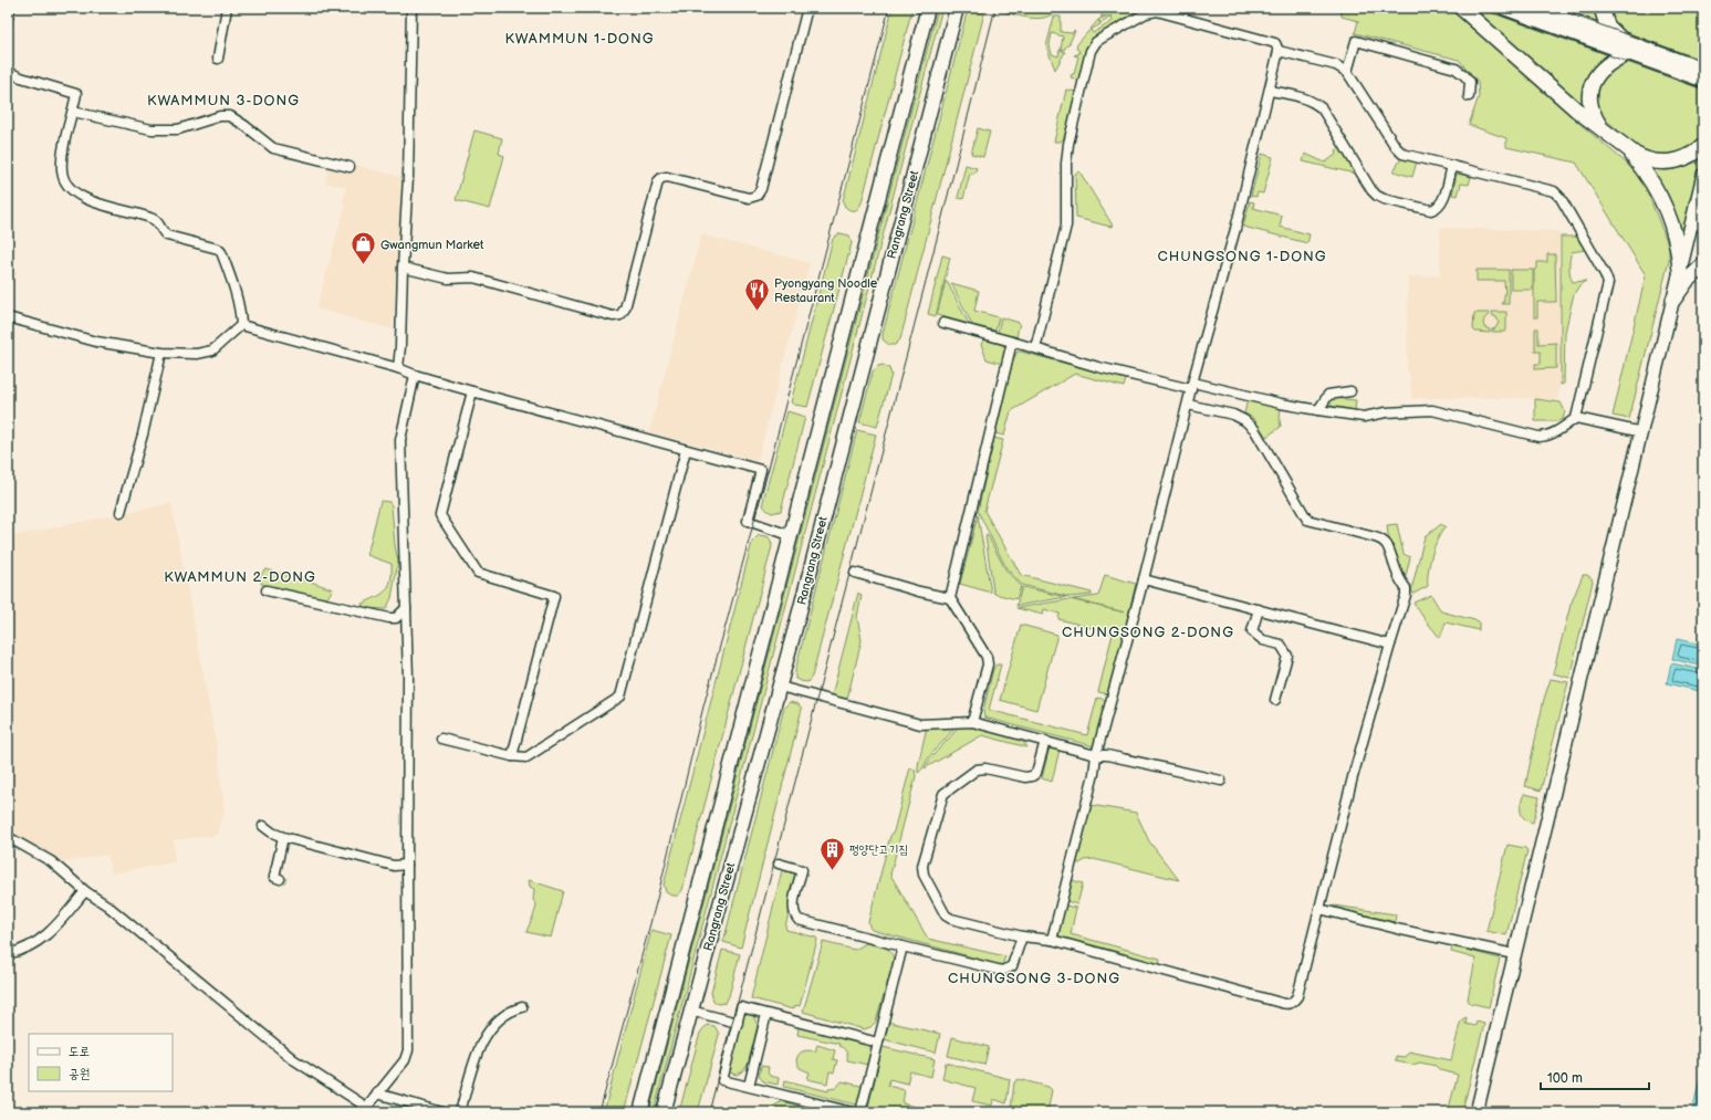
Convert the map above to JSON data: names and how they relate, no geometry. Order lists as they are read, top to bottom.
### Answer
{
  "streets": {
    "main road": ["Rangrang Street"]
  },
  "districts": [
    "KWAMMUN 1-DONG",
    "KWAMMUN 3-DONG",
    "CHUNGSONG 1-DONG",
    "KWAMMUN 2-DONG",
    "CHUNGSONG 2-DONG",
    "CHUNGSONG 3-DONG"
  ],
  "places": {
    "shop": ["Gwangmun Market"],
    "restaurant": ["Pyongyang Noodle Restaurant"],
    "building": ["평양단고기집"]
  },
  "legend": ["도로", "공원"],
  "scale_bar": "100 m"
}
